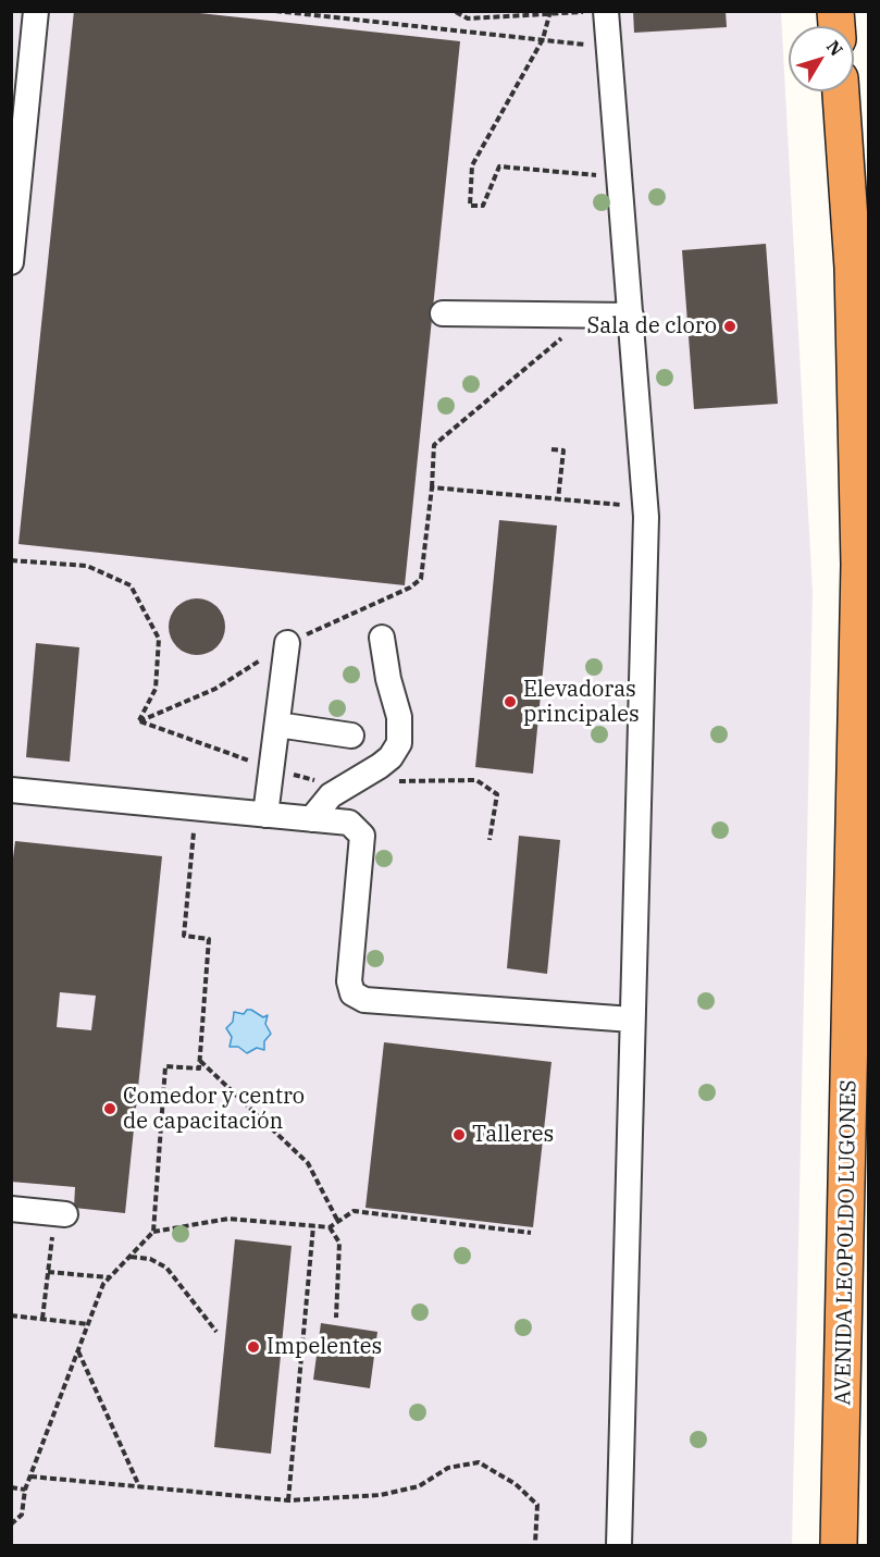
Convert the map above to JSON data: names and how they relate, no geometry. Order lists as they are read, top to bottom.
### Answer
{
  "streets": {
    "highway": ["AVENIDA LEOPOLDO LUGONES"]
  },
  "places": [
    "Sala de cloro",
    "Elevadoras principales",
    "Comedor y centro de capacitación",
    "Talleres",
    "Impelentes"
  ],
  "north": "top right"
}
